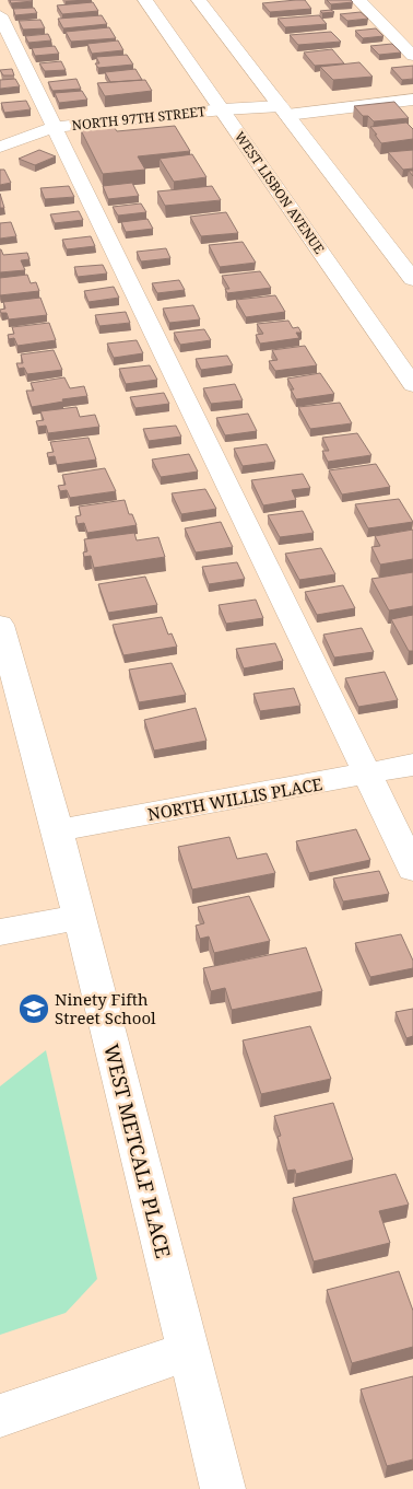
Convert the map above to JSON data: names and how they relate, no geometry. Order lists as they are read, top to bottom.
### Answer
{
  "streets": {
    "main road": [
      "NORTH 97TH STREET",
      "WEST LISBON AVENUE",
      "NORTH WILLIS PLACE",
      "WEST METCALF PLACE"
    ]
  },
  "crossings": [
    ["NORTH 97TH STREET", "WEST LISBON AVENUE"],
    ["NORTH WILLIS PLACE", "WEST METCALF PLACE"]
  ],
  "places": {
    "school or university": ["Ninety Fifth Street School"]
  }
}
